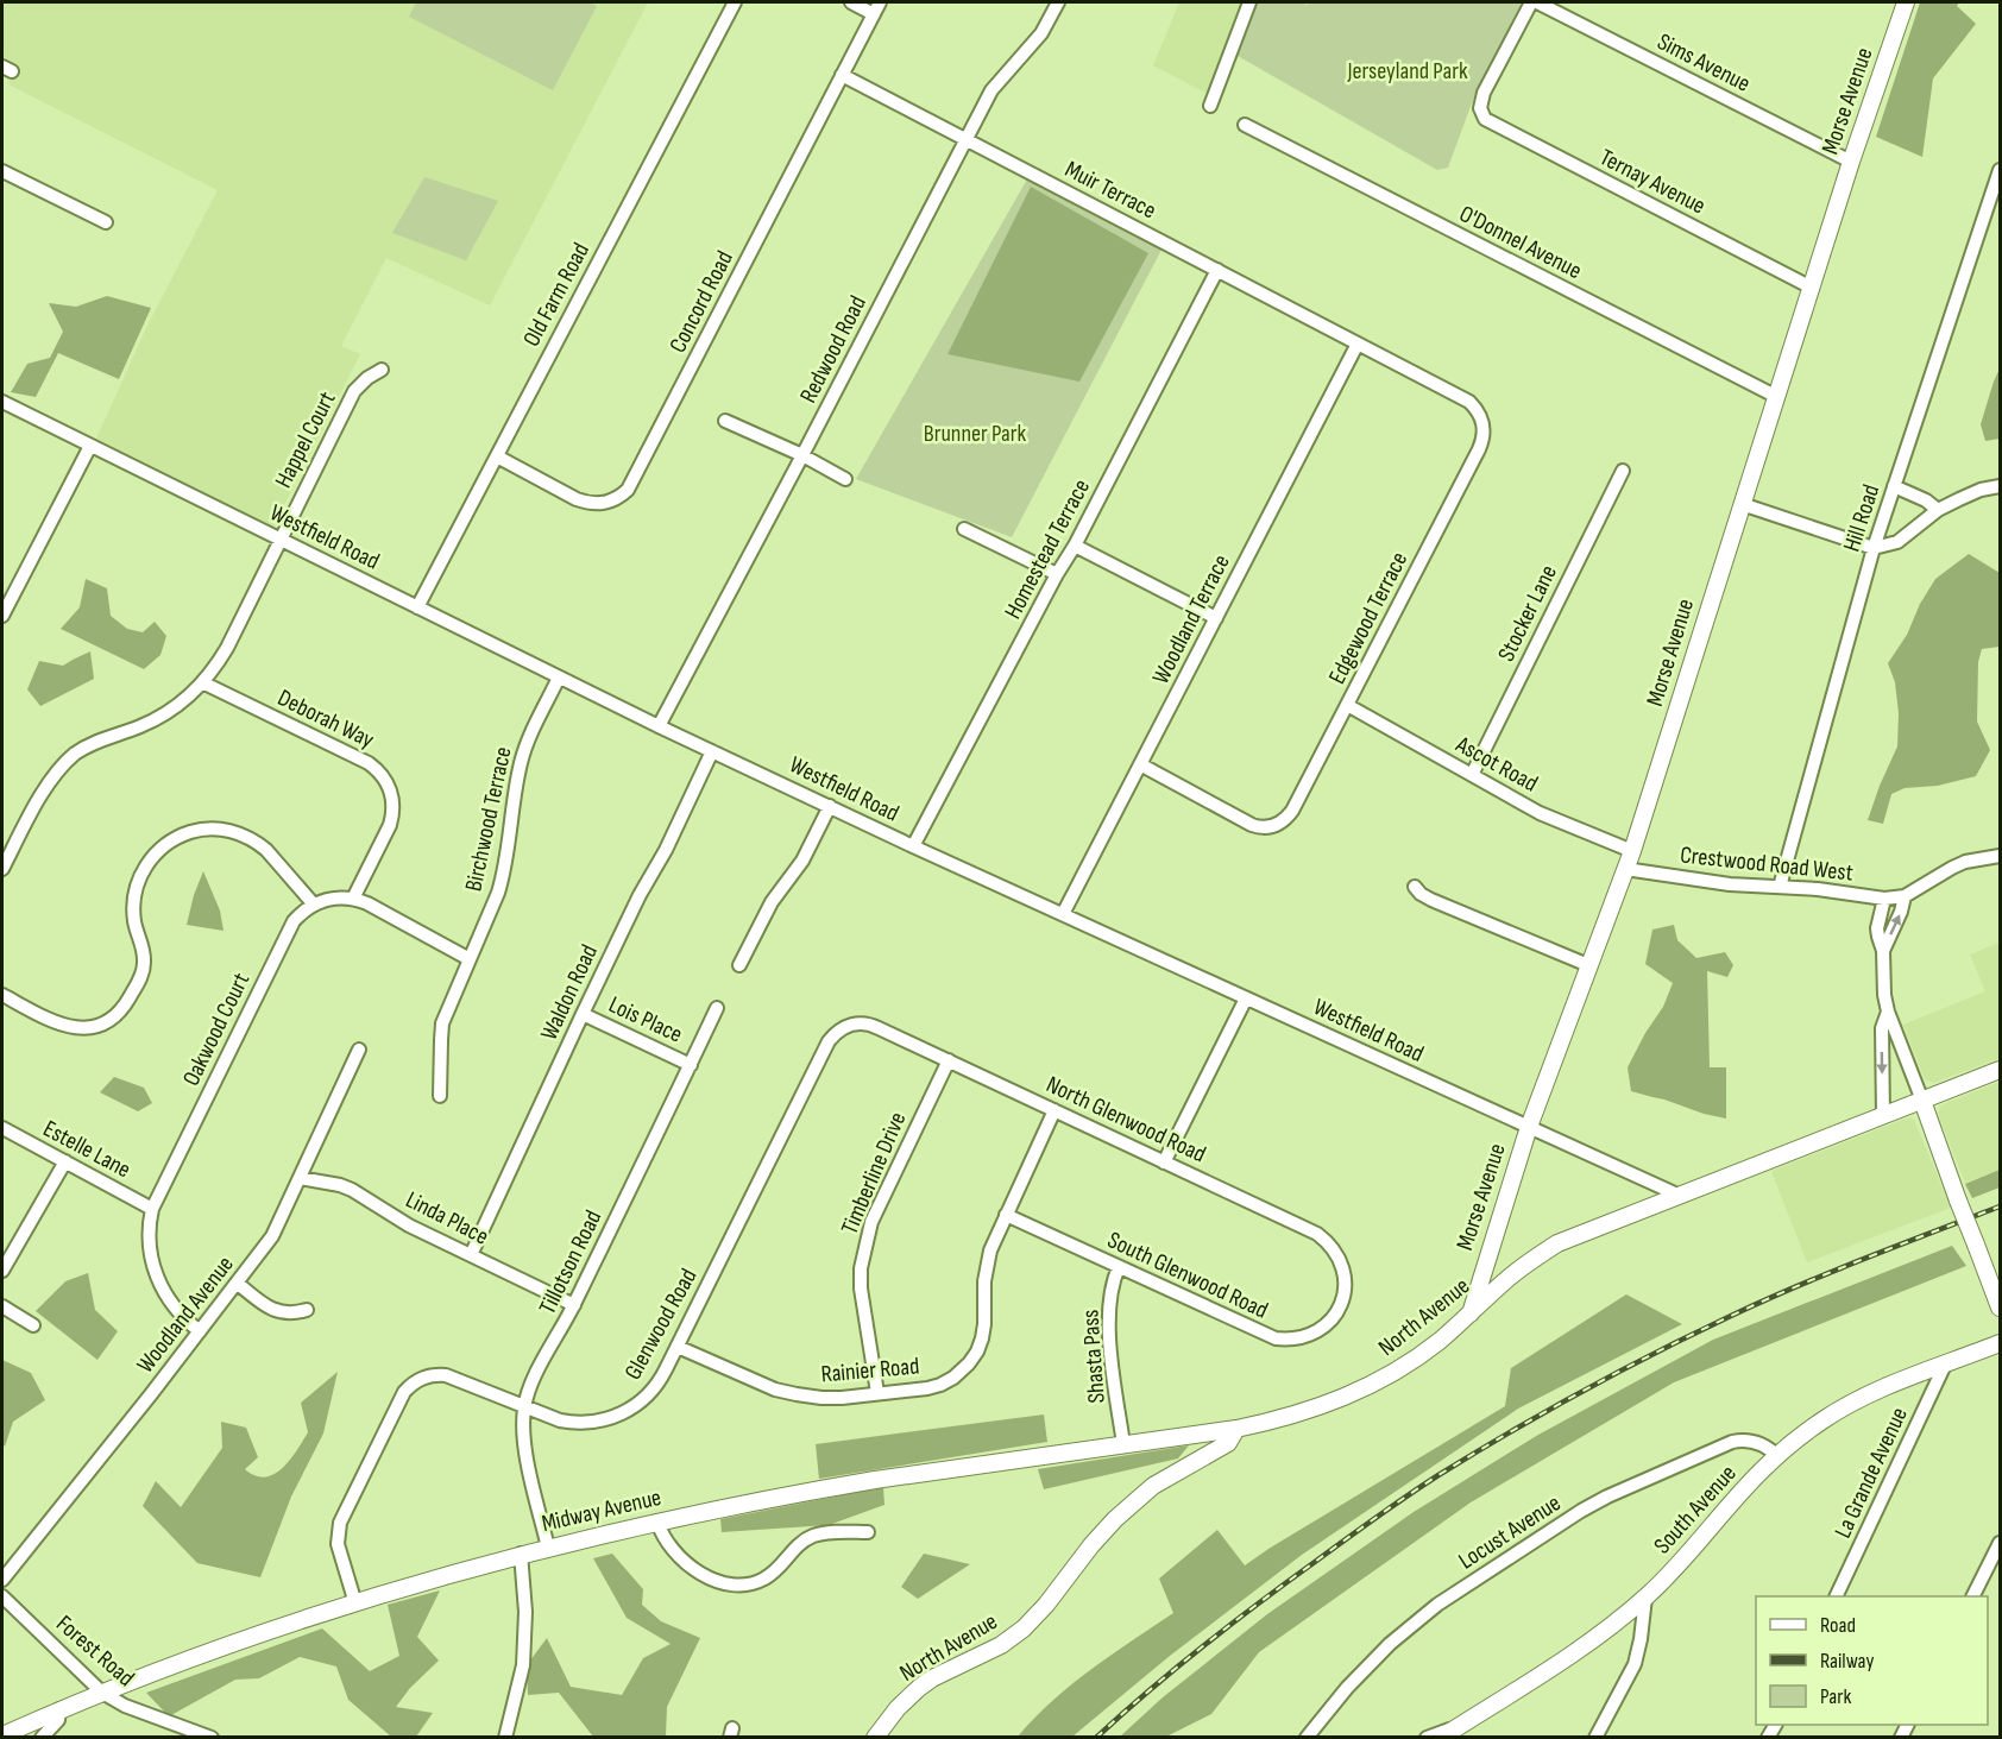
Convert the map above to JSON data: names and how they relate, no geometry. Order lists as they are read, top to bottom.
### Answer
{
  "streets": {
    "main road": [
      "Morse Avenue",
      "North Avenue",
      "South Avenue",
      "Midway Avenue"
    ],
    "street": [
      "Sims Avenue",
      "Ternay Avenue",
      "Muir Terrace",
      "O'Donnel Avenue",
      "Old Farm Road",
      "Concord Road",
      "Redwood Road",
      "Happel Court",
      "Hill Road",
      "Westfield Road",
      "Homestead Terrace",
      "Stocker Lane",
      "Edgewood Terrace",
      "Woodland Terrace",
      "Deborah Way",
      "Ascot Road",
      "Birchwood Terrace",
      "Crestwood Road West",
      "Waldon Road",
      "Lois Place",
      "Oakwood Court",
      "North Glenwood Road",
      "Estelle Lane",
      "Timberline Drive",
      "Linda Place",
      "Tillotson Road",
      "South Glenwood Road",
      "Woodland Avenue",
      "Glenwood Road",
      "Shasta Pass",
      "Rainier Road",
      "La Grande Avenue",
      "Locust Avenue",
      "Forest Road"
    ]
  },
  "crossings": [
    ["Sims Avenue", "Morse Avenue"],
    ["Morse Avenue", "Ternay Avenue"],
    ["Morse Avenue", "O'Donnel Avenue"],
    ["Morse Avenue", "Westfield Road"],
    ["Morse Avenue", "Ascot Road"],
    ["Morse Avenue", "Crestwood Road West"],
    ["Morse Avenue", "North Avenue"],
    ["Muir Terrace", "Concord Road"],
    ["Muir Terrace", "Redwood Road"],
    ["Muir Terrace", "Homestead Terrace"],
    ["Muir Terrace", "Edgewood Terrace"],
    ["Muir Terrace", "Woodland Terrace"],
    ["Old Farm Road", "Concord Road"],
    ["Old Farm Road", "Westfield Road"],
    ["Redwood Road", "Westfield Road"],
    ["Happel Court", "Westfield Road"],
    ["Happel Court", "Deborah Way"],
    ["Hill Road", "Crestwood Road West"],
    ["Westfield Road", "Homestead Terrace"],
    ["Westfield Road", "Woodland Terrace"],
    ["Westfield Road", "Birchwood Terrace"],
    ["Westfield Road", "Waldon Road"],
    ["Westfield Road", "North Avenue"],
    ["Stocker Lane", "Ascot Road"],
    ["Edgewood Terrace", "Woodland Terrace"],
    ["Edgewood Terrace", "Ascot Road"],
    ["Waldon Road", "Lois Place"],
    ["Waldon Road", "Linda Place"],
    ["Lois Place", "Tillotson Road"],
    ["Oakwood Court", "Estelle Lane"],
    ["Oakwood Court", "Woodland Avenue"],
    ["North Glenwood Road", "Timberline Drive"],
    ["North Glenwood Road", "South Glenwood Road"],
    ["North Glenwood Road", "Glenwood Road"],
    ["North Glenwood Road", "Rainier Road"],
    ["Timberline Drive", "Rainier Road"],
    ["Linda Place", "Tillotson Road"],
    ["Linda Place", "Woodland Avenue"],
    ["Tillotson Road", "Glenwood Road"],
    ["Tillotson Road", "Midway Avenue"],
    ["South Glenwood Road", "Shasta Pass"],
    ["South Glenwood Road", "Rainier Road"],
    ["North Avenue", "Midway Avenue"],
    ["Glenwood Road", "Rainier Road"],
    ["Glenwood Road", "Midway Avenue"],
    ["Shasta Pass", "Midway Avenue"],
    ["La Grande Avenue", "South Avenue"],
    ["South Avenue", "Locust Avenue"],
    ["Midway Avenue", "Forest Road"]
  ],
  "parks": ["Jerseyland Park", "Brunner Park"],
  "legend": ["Road", "Railway", "Park"]
}
